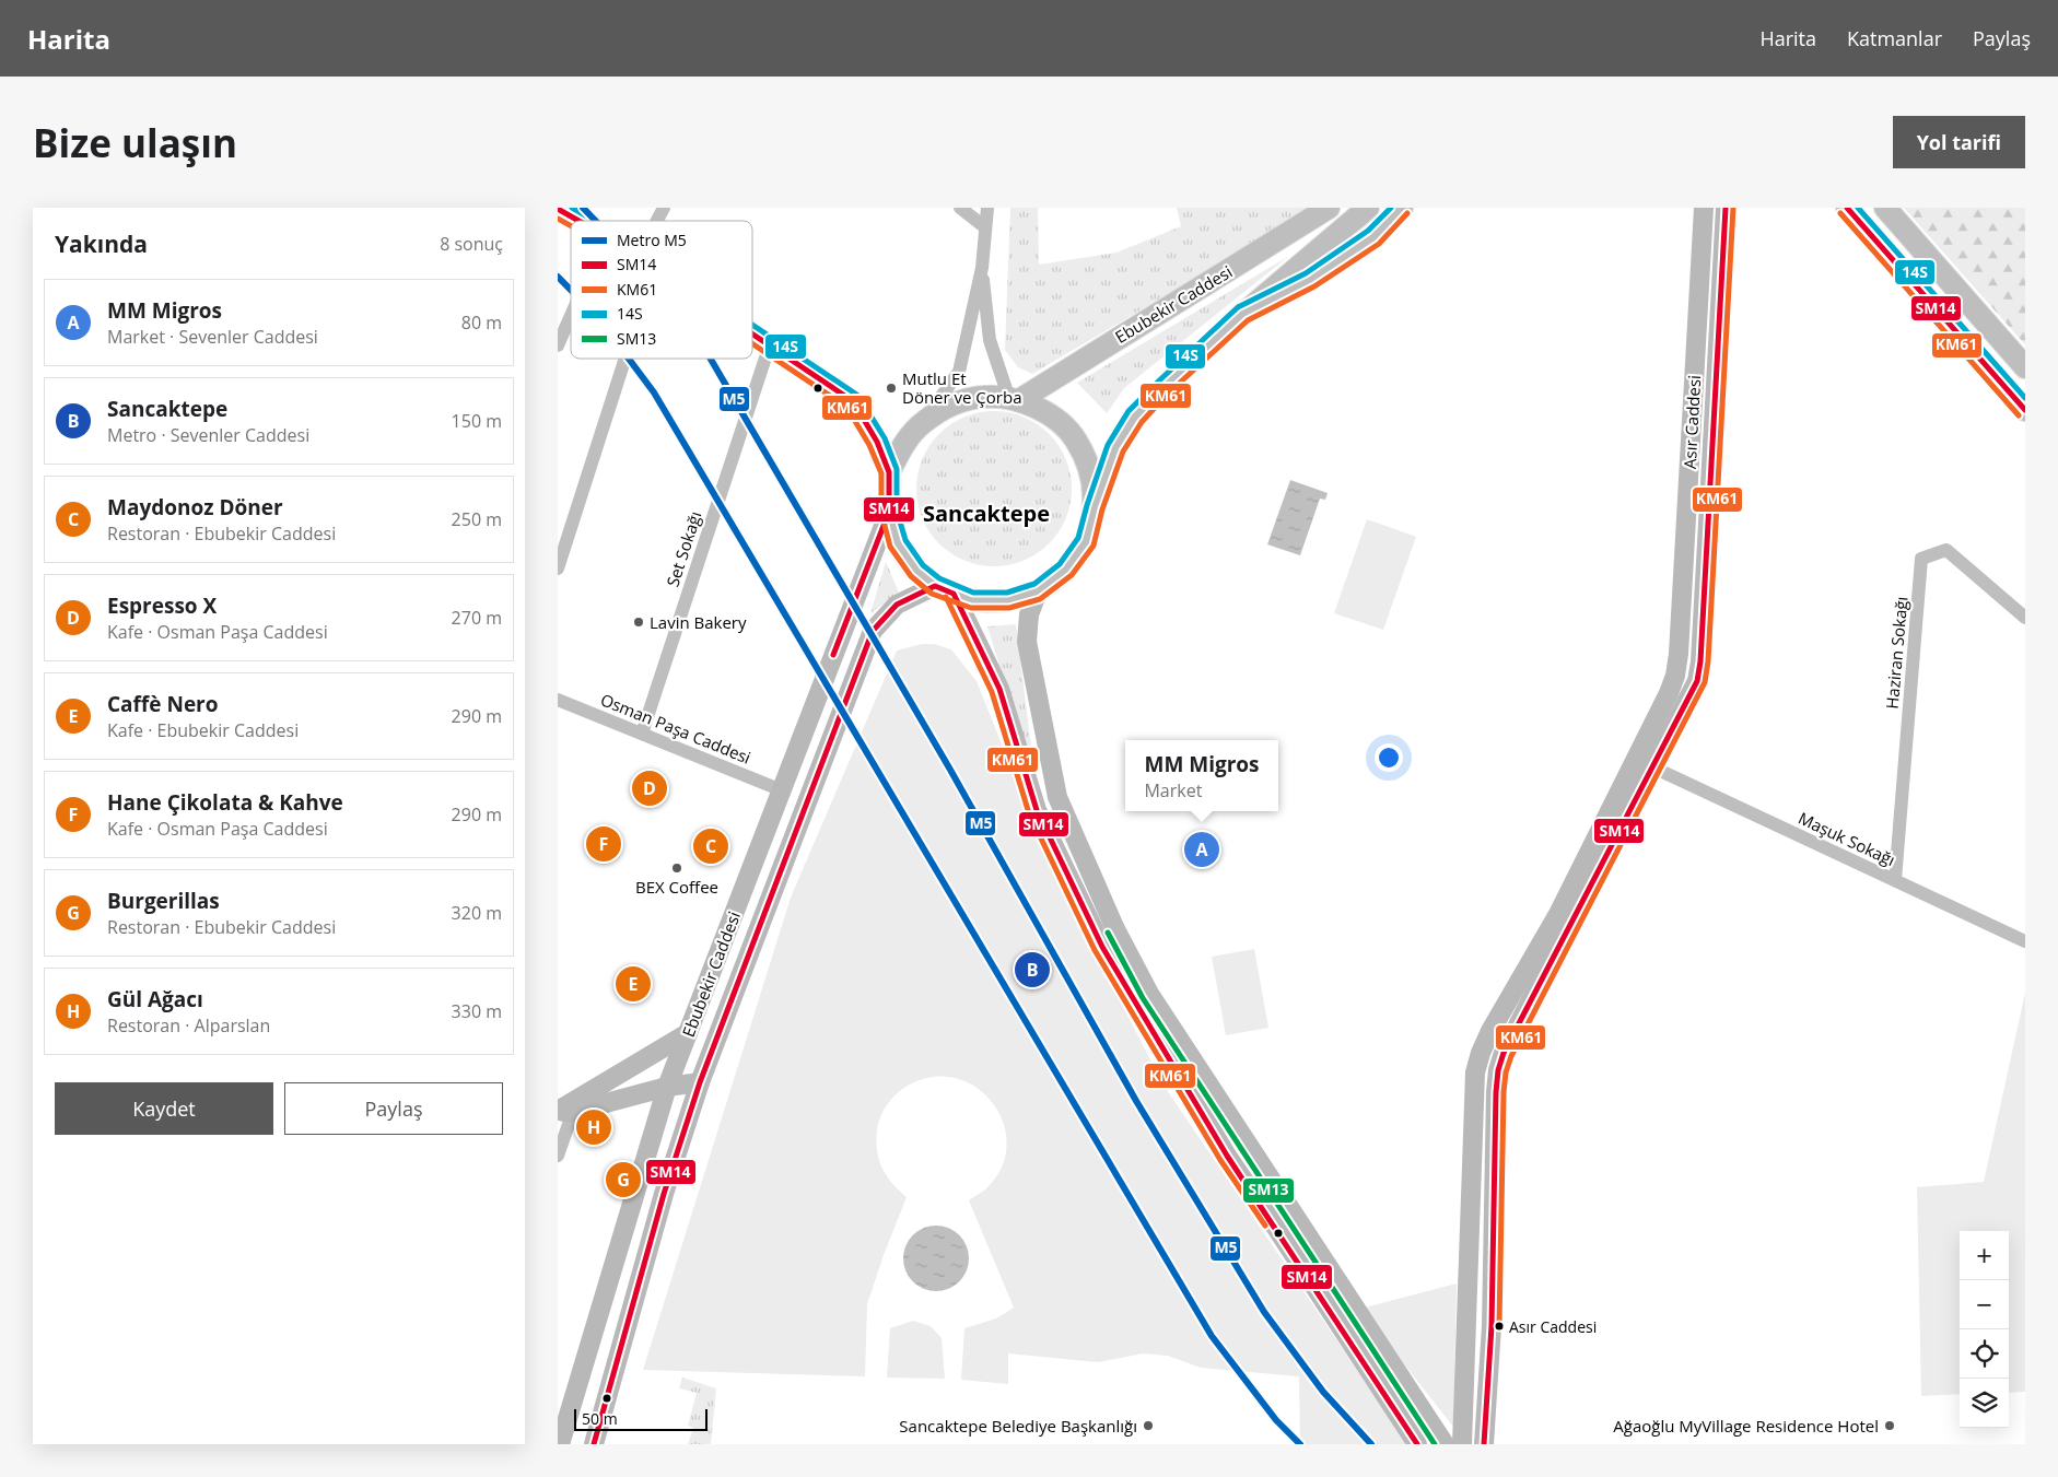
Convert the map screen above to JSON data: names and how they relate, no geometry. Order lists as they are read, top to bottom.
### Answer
{
  "streets": {
    "main road": ["Ebubekir Caddesi", "Asır Caddesi"],
    "street": [
      "Set Sokağı",
      "Haziran Sokağı",
      "Osman Paşa Caddesi",
      "Maşuk Sokağı"
    ]
  },
  "crossings": [
    ["Ebubekir Caddesi", "Osman Paşa Caddesi"],
    ["Asır Caddesi", "Maşuk Sokağı"],
    ["Set Sokağı", "Osman Paşa Caddesi"],
    ["Haziran Sokağı", "Maşuk Sokağı"]
  ],
  "districts": ["Sancaktepe"],
  "places": [
    "Mutlu Et Döner ve Çorba",
    "Lavin Bakery",
    "BEX Coffee",
    "Asır Caddesi",
    "Sancaktepe Belediye Başkanlığı",
    "Ağaoğlu MyVillage Residence Hotel"
  ],
  "lines": [
    "metro line M5",
    "transit line SM14",
    "transit line KM61",
    "transit line 14S",
    "transit line SM13"
  ],
  "legend": [
    "Metro M5",
    "SM14",
    "KM61",
    "14S",
    "SM13"
  ],
  "scale_bar": "50 m",
  "page": {
    "header": "Harita",
    "nav": ["Harita", "Katmanlar", "Paylaş"],
    "buttons": [
      "Yol tarifi",
      ["Kaydet", "Paylaş"]
    ],
    "title": "Bize ulaşın",
    "heading": ["Yakında", "8 sonuç"],
    "list": [
      {
        "mark": "A",
        "name": "MM Migros",
        "note": "Market · Sevenler Caddesi",
        "value": "80 m"
      },
      {
        "mark": "B",
        "name": "Sancaktepe",
        "note": "Metro · Sevenler Caddesi",
        "value": "150 m"
      },
      {
        "mark": "C",
        "name": "Maydonoz Döner",
        "note": "Restoran · Ebubekir Caddesi",
        "value": "250 m"
      },
      {
        "mark": "D",
        "name": "Espresso X",
        "note": "Kafe · Osman Paşa Caddesi",
        "value": "270 m"
      },
      {
        "mark": "E",
        "name": "Caffè Nero",
        "note": "Kafe · Ebubekir Caddesi",
        "value": "290 m"
      },
      {
        "mark": "F",
        "name": "Hane Çikolata & Kahve",
        "note": "Kafe · Osman Paşa Caddesi",
        "value": "290 m"
      },
      {
        "mark": "G",
        "name": "Burgerillas",
        "note": "Restoran · Ebubekir Caddesi",
        "value": "320 m"
      },
      {
        "mark": "H",
        "name": "Gül Ağacı",
        "note": "Restoran · Alparslan",
        "value": "330 m"
      }
    ],
    "popup": ["MM Migros", "Market"],
    "pins": [
      "D",
      "F",
      "C",
      "A",
      "B",
      "E",
      "H",
      "G"
    ],
    "map_buttons": ["+", "−"],
    "scale": "50 m"
  }
}
